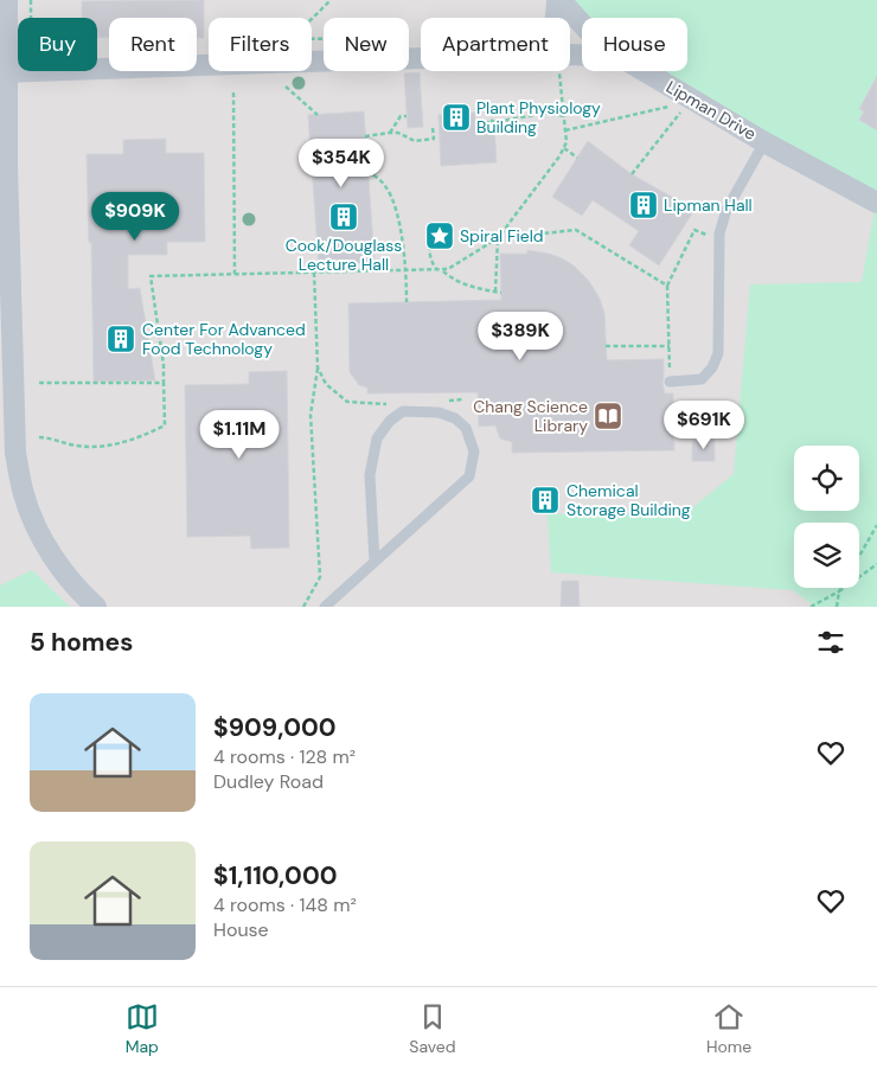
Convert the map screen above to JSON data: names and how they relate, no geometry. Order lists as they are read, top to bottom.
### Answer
{
  "streets": {
    "street": ["Lipman Drive"]
  },
  "places": {
    "building": [
      "Plant Physiology Building",
      "Lipman Hall",
      "Cook/Douglass Lecture Hall",
      "Center For Advanced Food Technology",
      "Chemical Storage Building"
    ],
    "place": ["Spiral Field"],
    "library": ["Chang Science Library"]
  },
  "page": {
    "chip": [
      "Buy",
      "Rent",
      "Filters",
      "New",
      "Apartment",
      "House"
    ],
    "price": [
      "$354K",
      "$909K",
      "$389K",
      "$691K",
      "$1.11M"
    ],
    "heading": "5 homes",
    "list": [
      {
        "name": "$909,000",
        "note": "4 rooms · 128 m² · Dudley Road"
      },
      {
        "name": "$1,110,000",
        "note": "4 rooms · 148 m² · House"
      }
    ],
    "tabs": ["Map", "Saved", "Home"]
  }
}
